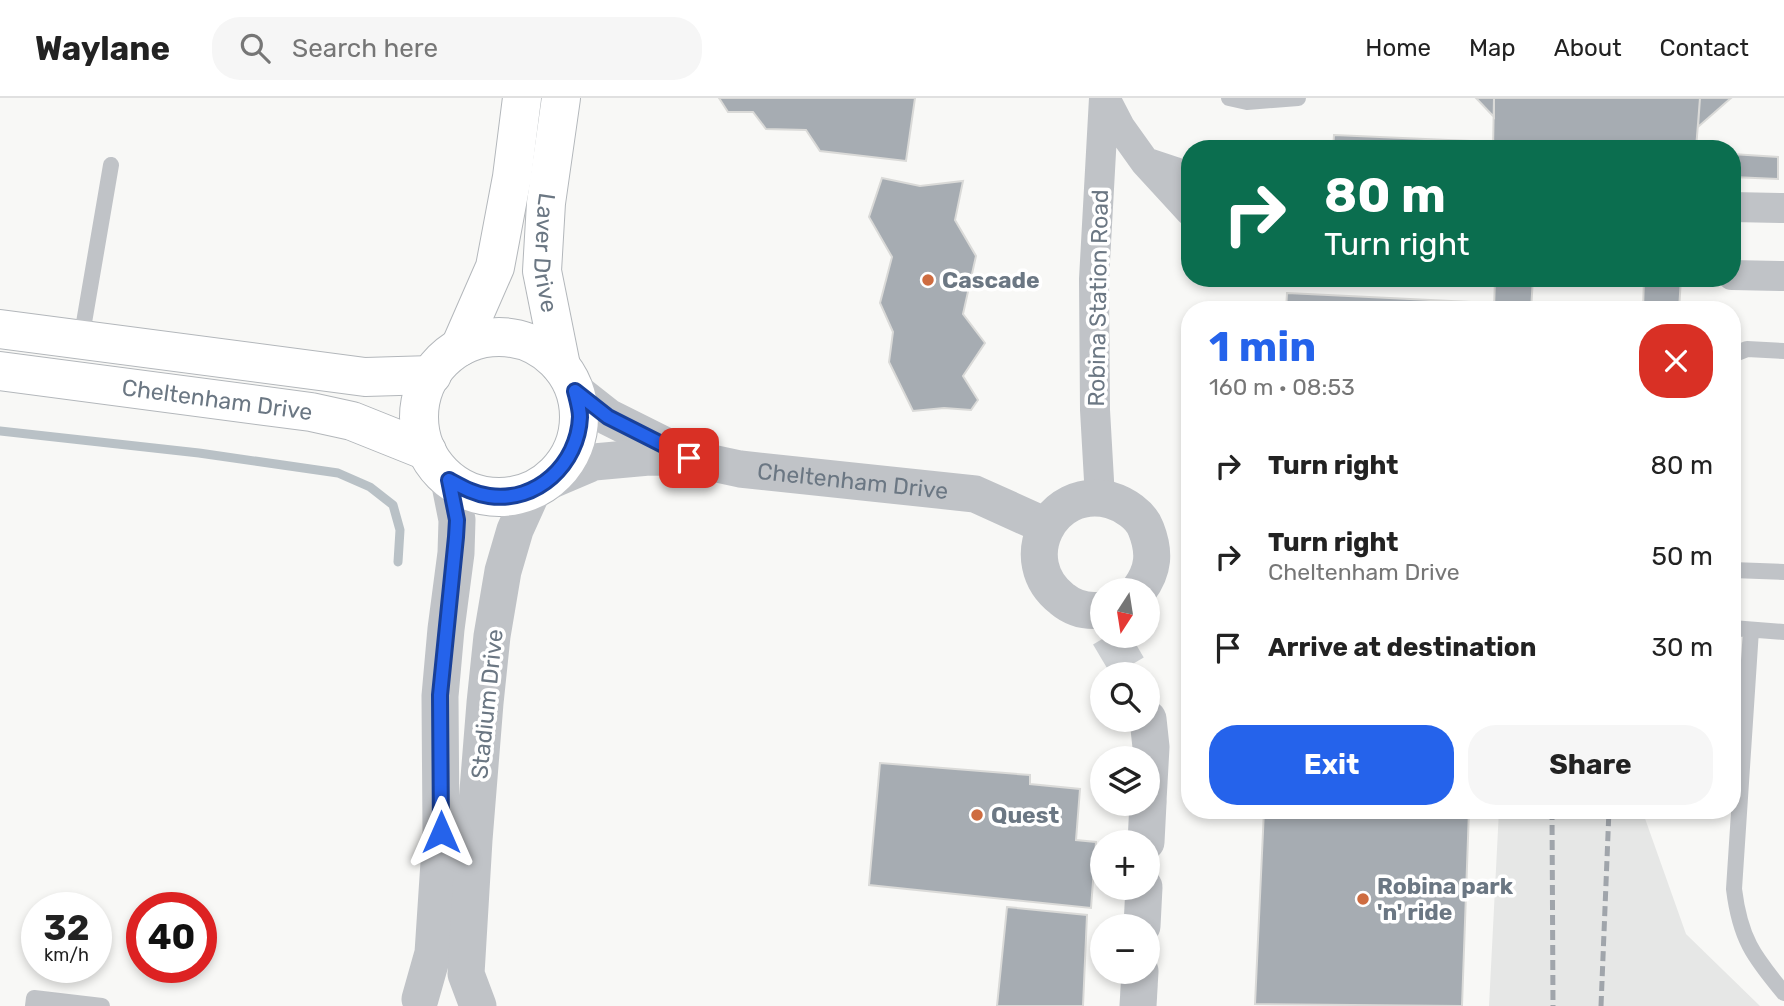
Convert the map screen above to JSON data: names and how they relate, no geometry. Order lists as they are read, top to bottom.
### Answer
{
  "streets": {
    "main road": ["Laver Drive", "Cheltenham Drive"],
    "street": ["Robina Station Road", "Stadium Drive"]
  },
  "crossings": [
    ["Laver Drive", "Cheltenham Drive"],
    ["Laver Drive", "Stadium Drive"],
    ["Cheltenham Drive", "Stadium Drive"]
  ],
  "places": ["Cascade", "Quest", "Robina park 'n' ride"],
  "north": "bottom",
  "page": {
    "header": "Waylane",
    "search": "Search here",
    "nav": [
      "Home",
      "Map",
      "About",
      "Contact"
    ],
    "turn": ["80 m", "Turn right"],
    "heading": ["1 min", "160 m · 08:53"],
    "list": [
      {
        "name": "Turn right",
        "value": "80 m"
      },
      {
        "name": "Turn right",
        "note": "Cheltenham Drive",
        "value": "50 m"
      },
      {
        "name": "Arrive at destination",
        "value": "30 m"
      }
    ],
    "map_buttons": ["+", "−"],
    "buttons": ["Exit", "Share"],
    "speed": "32 km/h",
    "limit": "40"
  }
}
